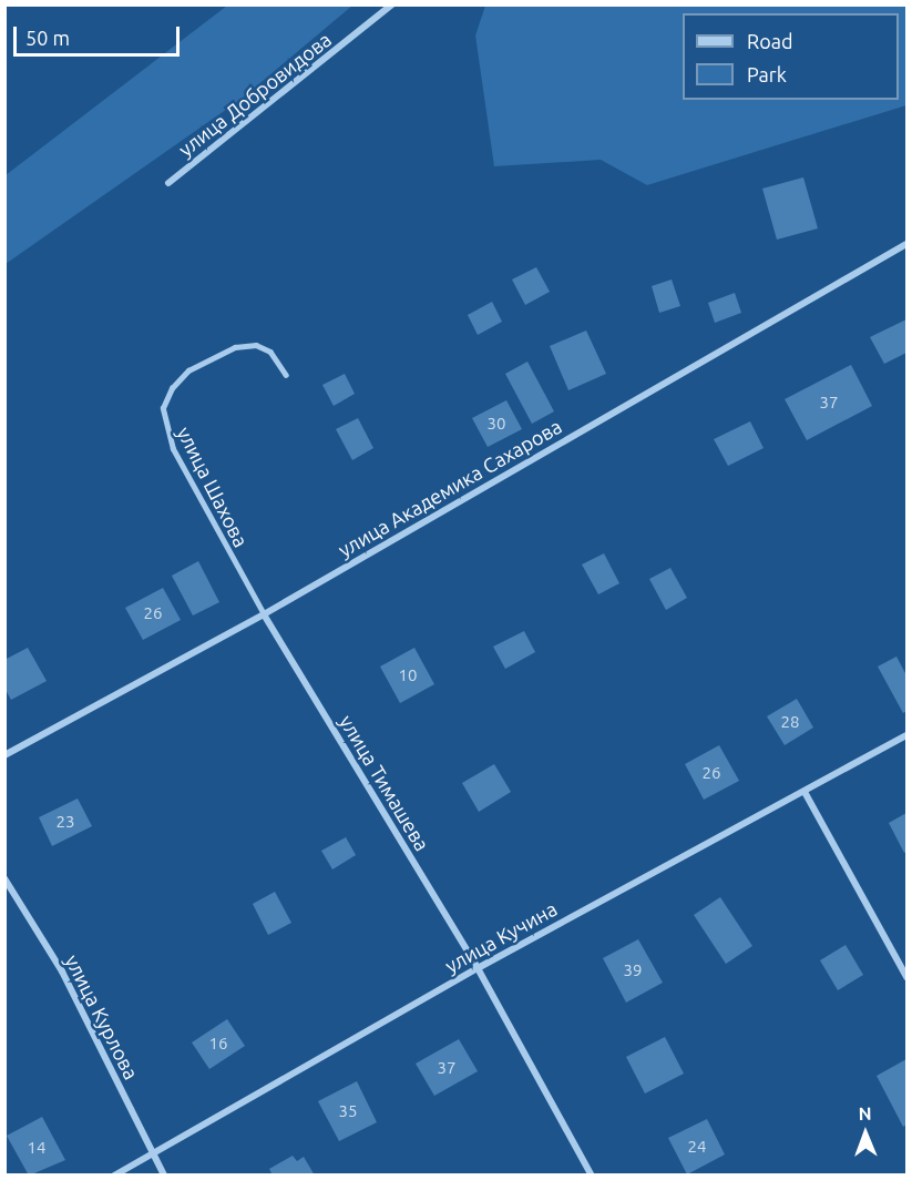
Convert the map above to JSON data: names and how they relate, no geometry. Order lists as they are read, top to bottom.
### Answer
{
  "streets": {
    "street": [
      "улица Добровидова",
      "улица Академика Сахарова",
      "улица Тимашева",
      "улица Кучина",
      "улица Курлова"
    ],
    "lane": ["улица Шахова"]
  },
  "crossings": [
    ["улица Шахова", "улица Академика Сахарова"],
    ["улица Шахова", "улица Тимашева"],
    ["улица Академика Сахарова", "улица Тимашева"],
    ["улица Тимашева", "улица Кучина"],
    ["улица Кучина", "улица Курлова"]
  ],
  "house_numbers": [
    "37",
    "30",
    "26",
    "10",
    "28",
    "26",
    "23",
    "39",
    "16",
    "37",
    "35",
    "24",
    "14"
  ],
  "legend": ["Road", "Park"],
  "scale_bar": "50 m",
  "north": "top"
}
